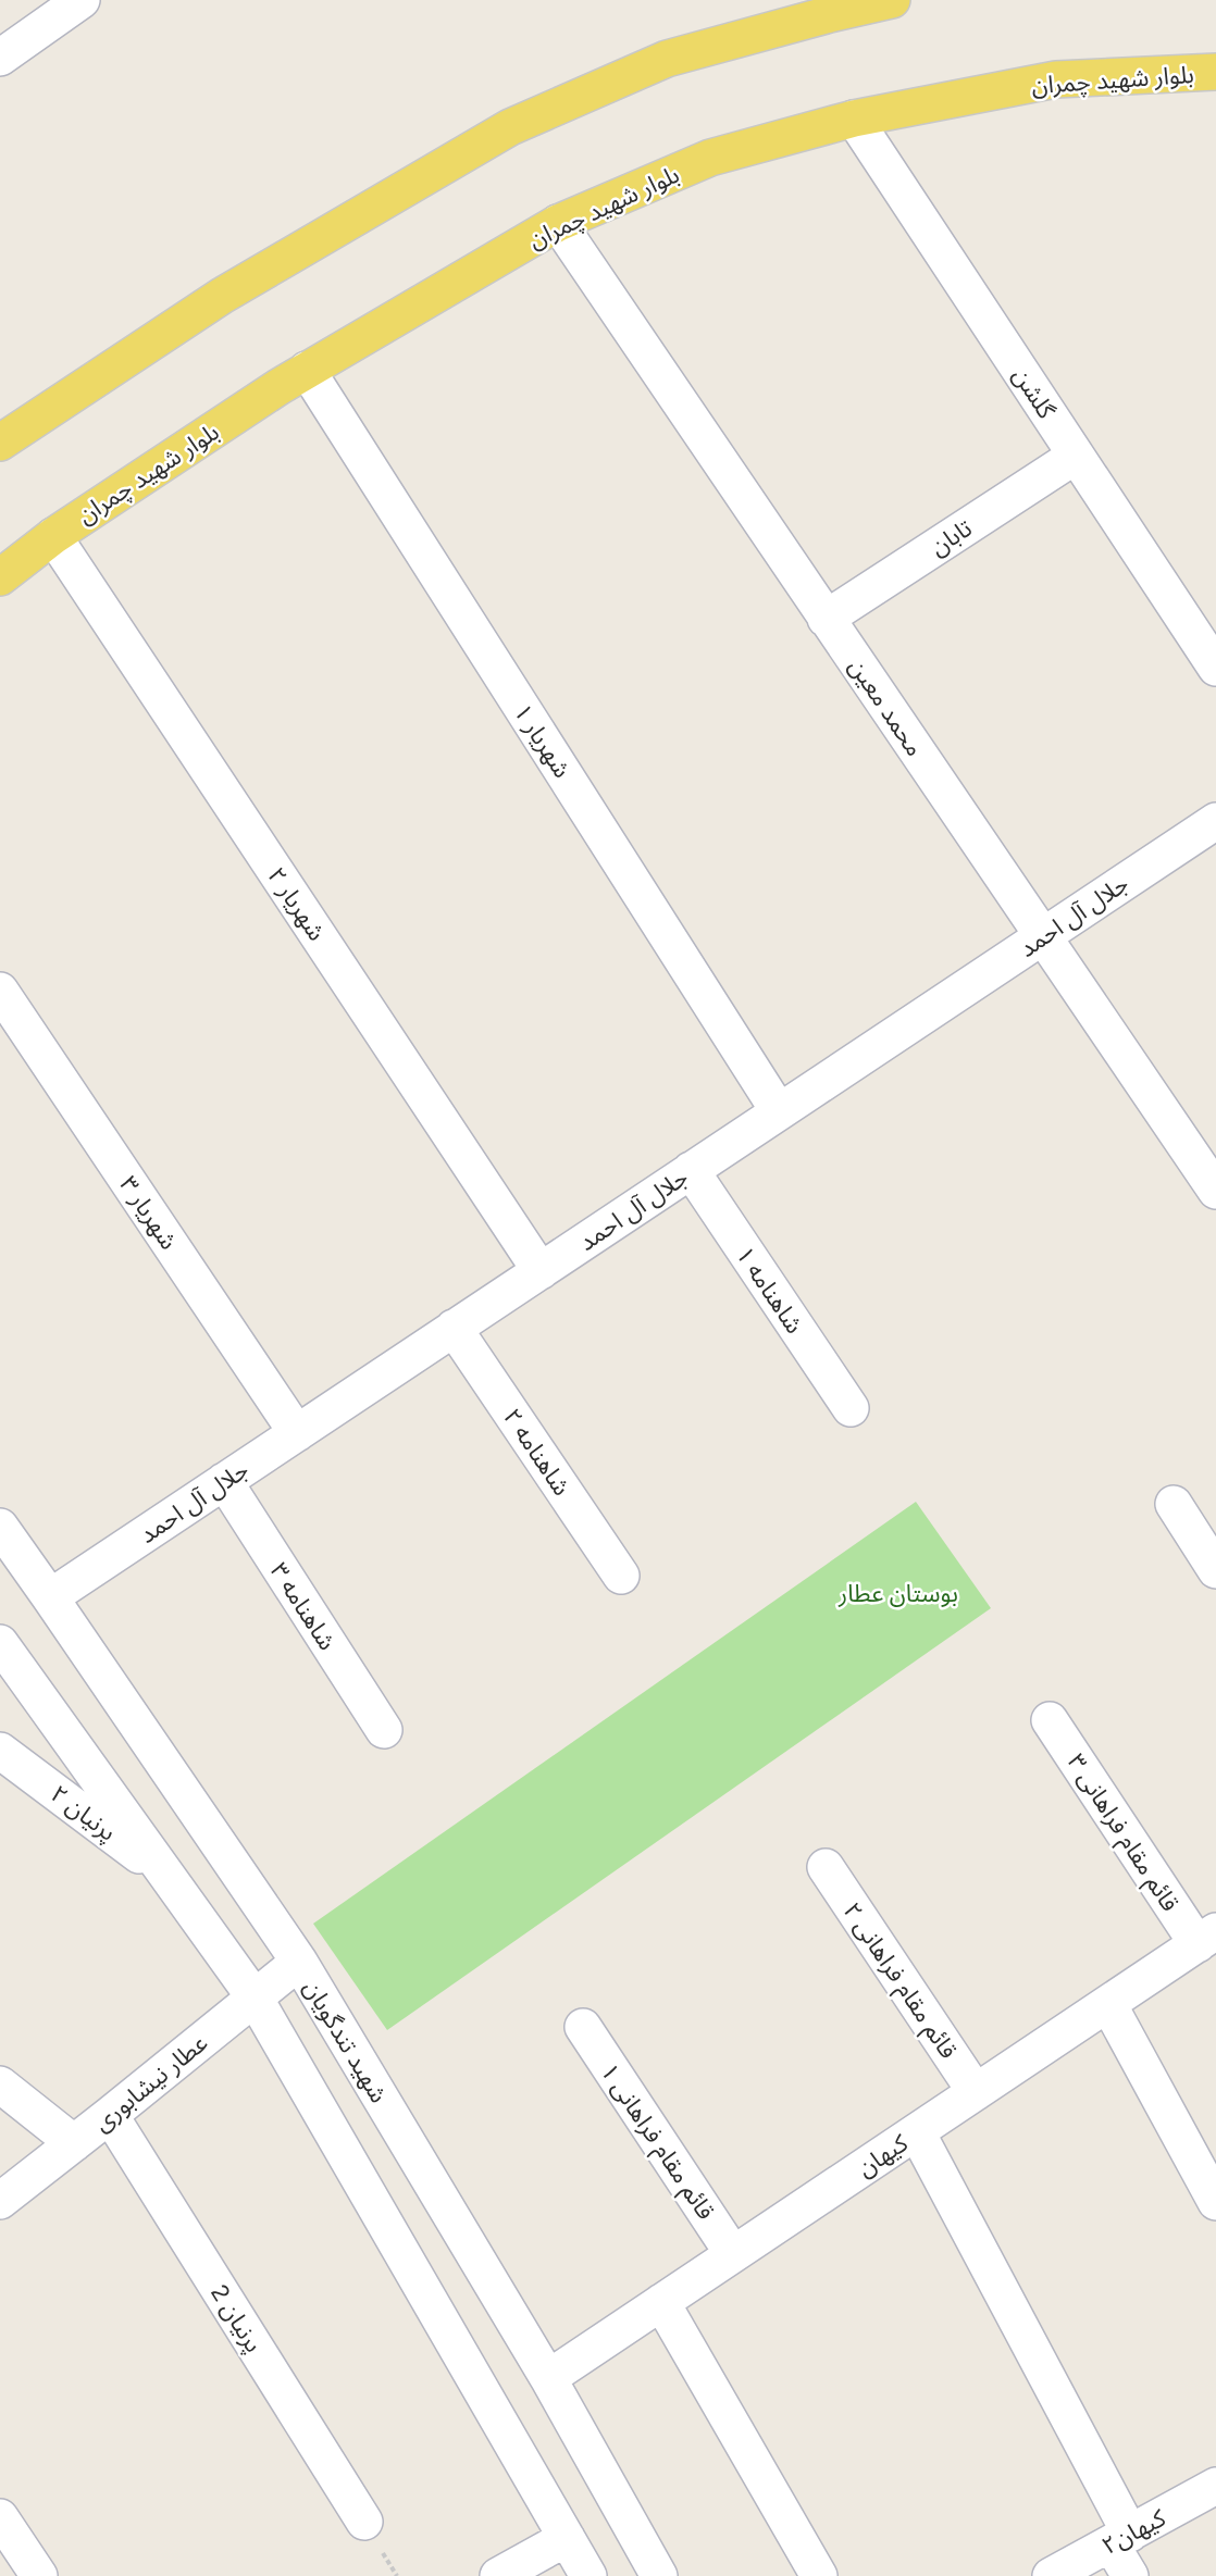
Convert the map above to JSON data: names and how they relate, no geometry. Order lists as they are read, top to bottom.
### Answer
{
  "streets": {
    "main road": ["بلوار شهید چمران"],
    "street": [
      "گلشن",
      "تابان",
      "محمد معین",
      "شهریار ۱",
      "شهریار ۲",
      "جلال آل احمد",
      "شهریار ۳",
      "شاهنامه ۱",
      "شاهنامه ۲",
      "شاهنامه ۳",
      "پرنیان ۲",
      "قائم مقام فراهانی ۳",
      "قائم مقام فراهانی ۲",
      "شهید تندگویان",
      "عطار نیشابوری",
      "قائم مقام فراهانی ۱",
      "کیهان",
      "پرنیان 2",
      "کیهان۲"
    ]
  },
  "crossings": [
    ["بلوار شهید چمران", "گلشن"],
    ["بلوار شهید چمران", "محمد معین"],
    ["بلوار شهید چمران", "شهریار ۱"],
    ["بلوار شهید چمران", "شهریار ۲"],
    ["گلشن", "تابان"],
    ["تابان", "محمد معین"],
    ["محمد معین", "جلال آل احمد"],
    ["شهریار ۱", "جلال آل احمد"],
    ["شهریار ۲", "جلال آل احمد"],
    ["جلال آل احمد", "شهریار ۳"],
    ["جلال آل احمد", "شاهنامه ۱"],
    ["جلال آل احمد", "شاهنامه ۲"],
    ["جلال آل احمد", "شاهنامه ۳"],
    ["جلال آل احمد", "شهید تندگویان"],
    ["قائم مقام فراهانی ۳", "کیهان"],
    ["قائم مقام فراهانی ۲", "کیهان"],
    ["شهید تندگویان", "عطار نیشابوری"],
    ["شهید تندگویان", "کیهان"],
    ["عطار نیشابوری", "پرنیان 2"],
    ["قائم مقام فراهانی ۱", "کیهان"]
  ],
  "parks": ["بوستان عطار"]
}
